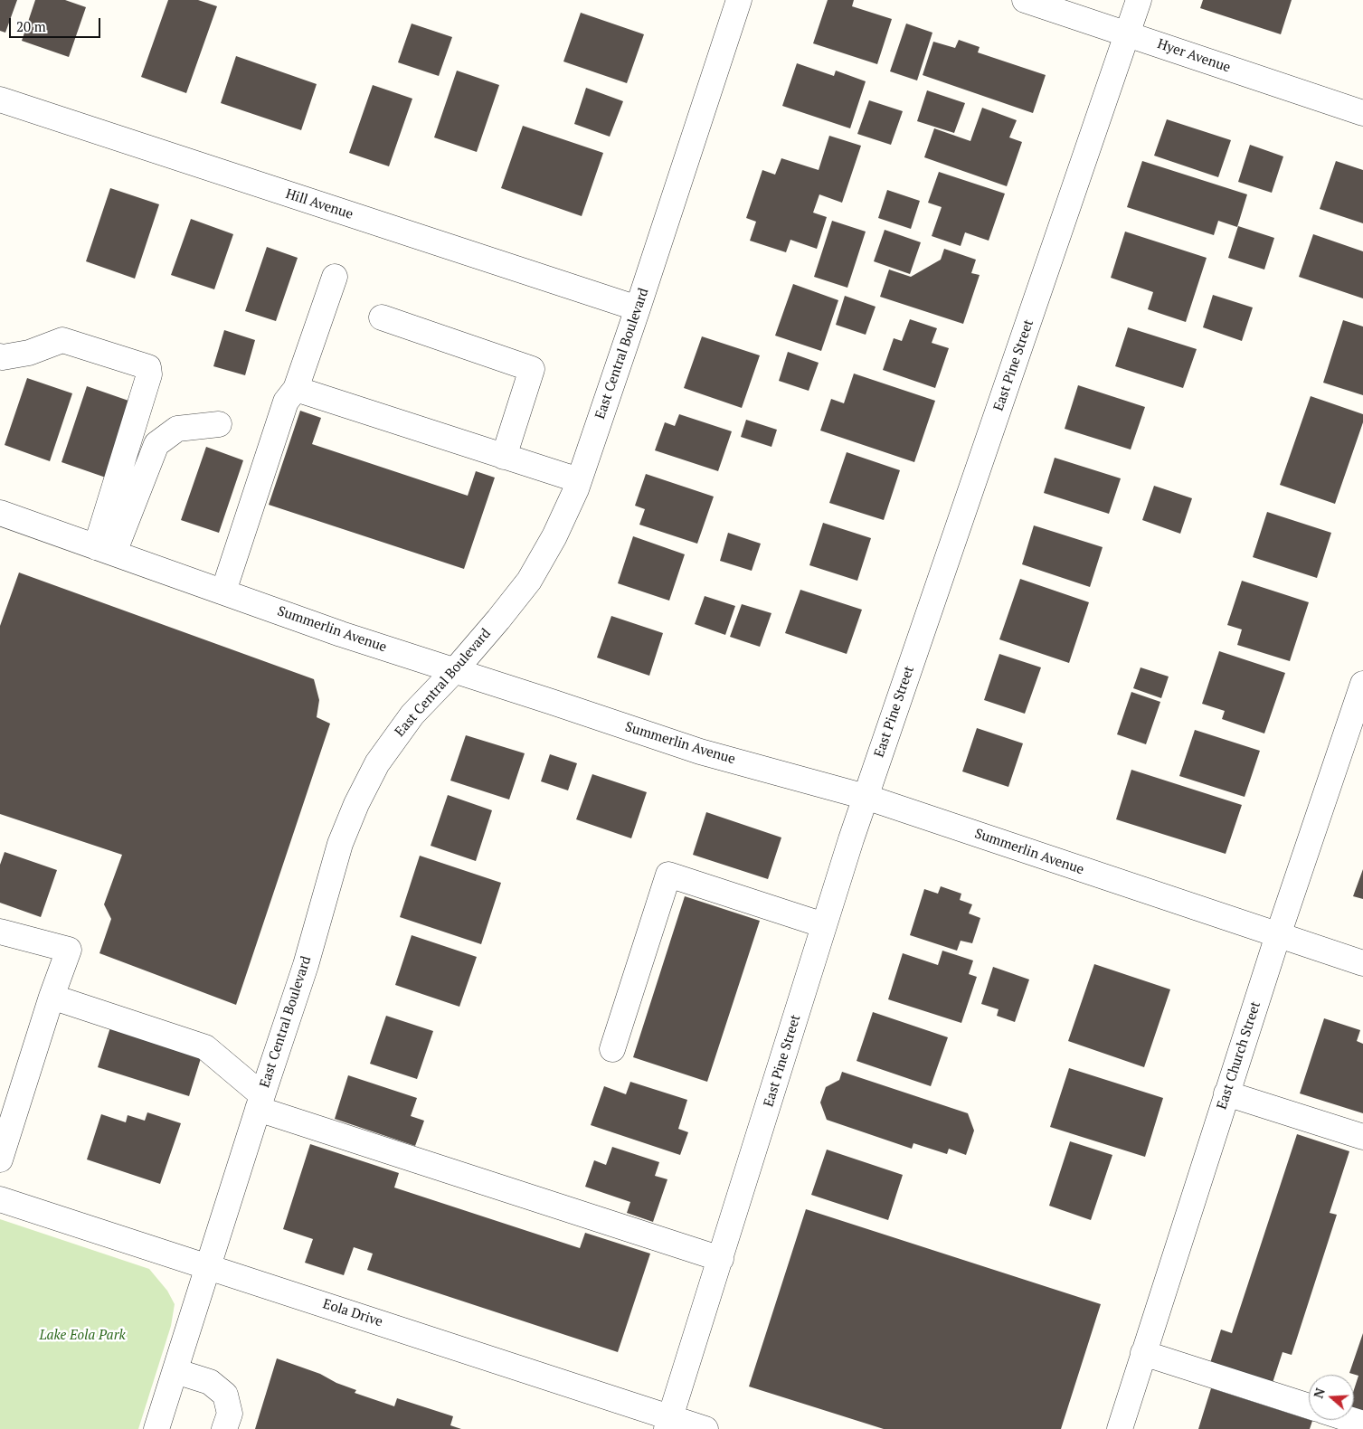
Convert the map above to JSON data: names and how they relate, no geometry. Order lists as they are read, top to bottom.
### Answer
{
  "streets": {
    "street": [
      "Hyer Avenue",
      "Hill Avenue",
      "East Central Boulevard",
      "East Pine Street",
      "Summerlin Avenue",
      "East Church Street",
      "Eola Drive"
    ]
  },
  "crossings": [
    ["Hyer Avenue", "East Pine Street"],
    ["Hill Avenue", "East Central Boulevard"],
    ["East Central Boulevard", "Summerlin Avenue"],
    ["East Central Boulevard", "Eola Drive"],
    ["East Pine Street", "Summerlin Avenue"],
    ["East Pine Street", "Eola Drive"],
    ["Summerlin Avenue", "East Church Street"]
  ],
  "parks": ["Lake Eola Park"],
  "scale_bar": "20 m",
  "north": "left"
}
